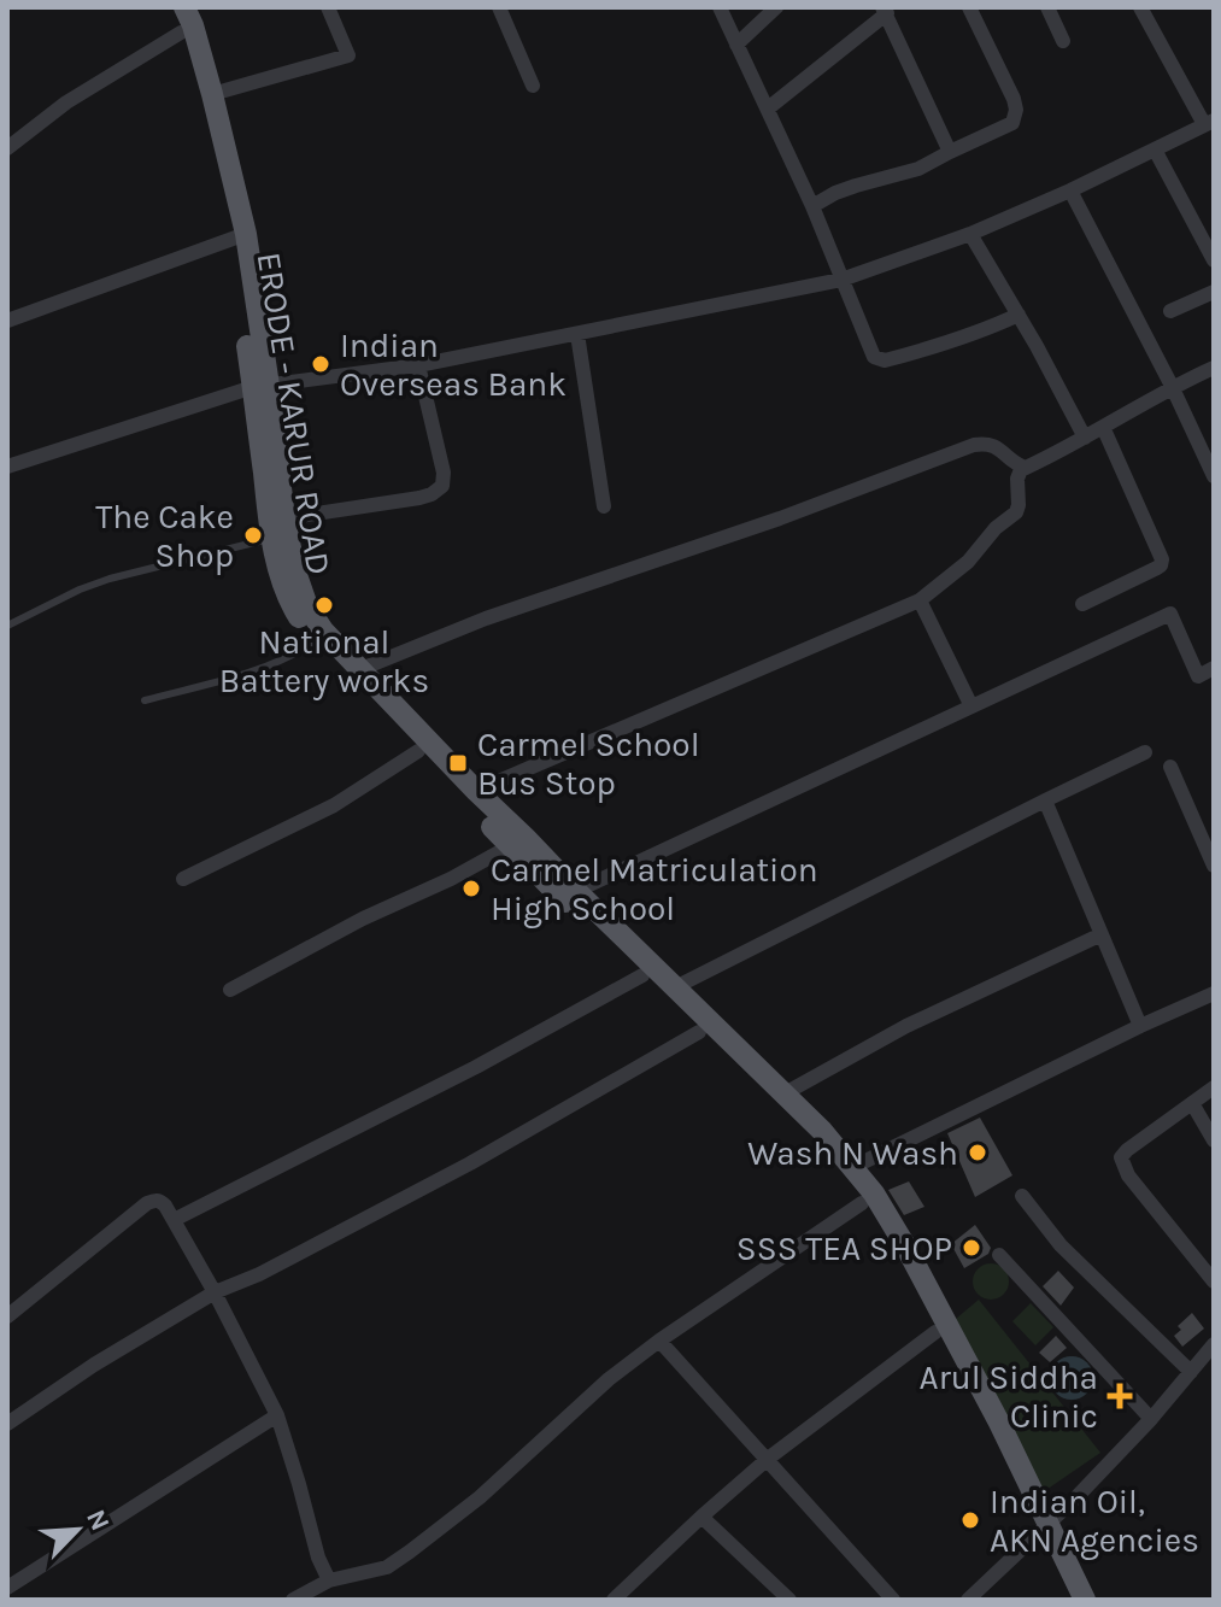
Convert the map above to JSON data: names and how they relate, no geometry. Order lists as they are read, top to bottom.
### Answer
{
  "streets": {
    "main road": ["ERODE - KARUR ROAD"]
  },
  "places": {
    "other": [
      "Indian Overseas Bank",
      "The Cake Shop",
      "National Battery works",
      "Carmel Matriculation High School",
      "Wash N Wash",
      "SSS TEA SHOP",
      "Indian Oil, AKN Agencies"
    ],
    "transit": ["Carmel School Bus Stop"],
    "health": ["Arul Siddha Clinic"]
  },
  "north": "top right"
}
